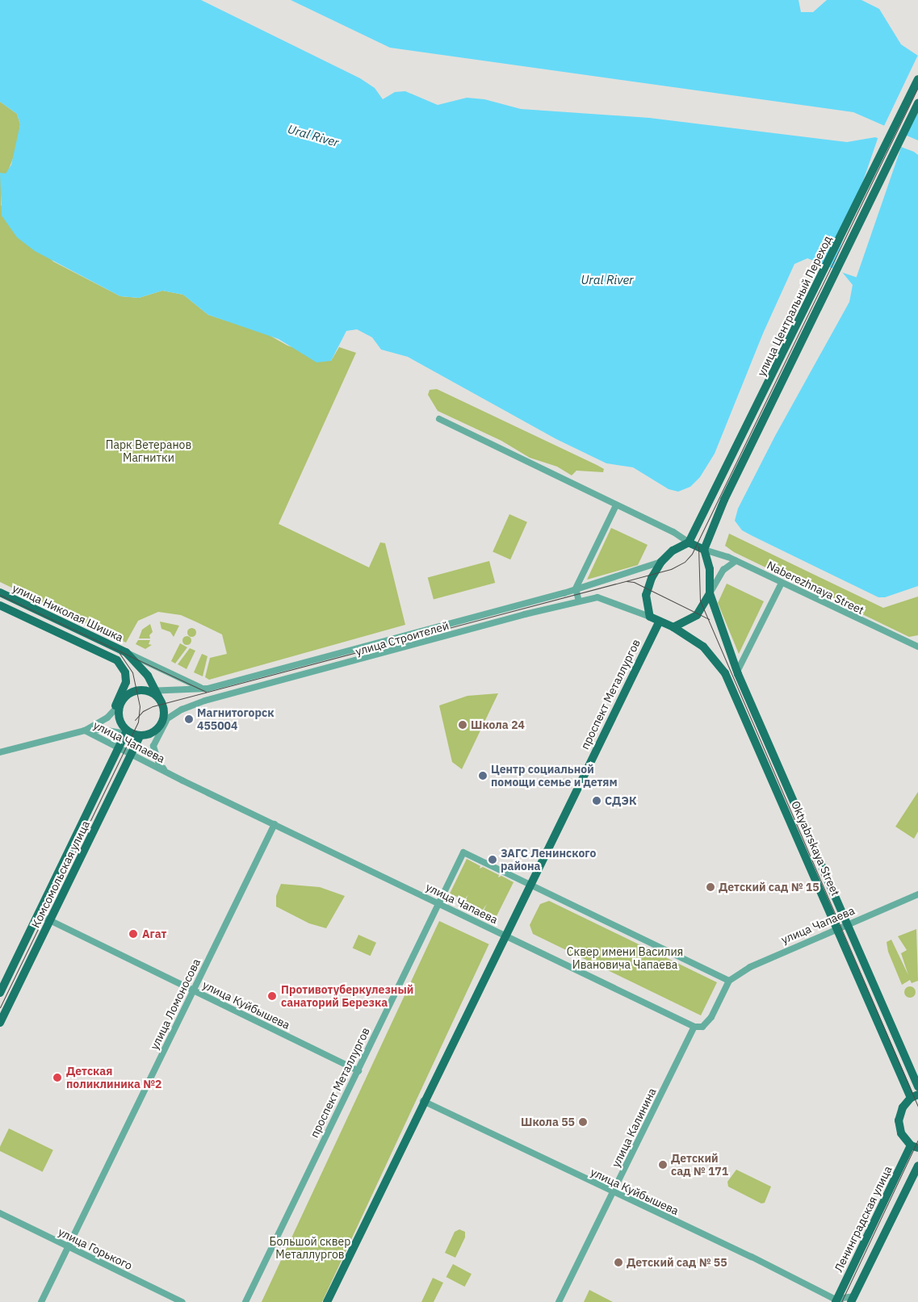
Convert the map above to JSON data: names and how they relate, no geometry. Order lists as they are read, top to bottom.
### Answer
{
  "streets": {
    "main road": [
      "улица Центральный Переход",
      "улица Николая Шишка",
      "проспект Металлургов",
      "Oktyabrskaya Street",
      "Комсомольская улица",
      "Ленинградская улица"
    ],
    "street": [
      "Naberezhnaya Street",
      "улица Строителей",
      "улица Чапаева",
      "улица Ломоносова",
      "улица Куйбышева",
      "улица Калинина",
      "улица Горького"
    ]
  },
  "crossings": [
    ["улица Центральный Переход", "Naberezhnaya Street"],
    ["улица Центральный Переход", "улица Строителей"],
    ["улица Центральный Переход", "проспект Металлургов"],
    ["улица Центральный Переход", "Oktyabrskaya Street"],
    ["Naberezhnaya Street", "улица Строителей"],
    ["Naberezhnaya Street", "проспект Металлургов"],
    ["Naberezhnaya Street", "Oktyabrskaya Street"],
    ["улица Николая Шишка", "улица Строителей"],
    ["улица Николая Шишка", "улица Чапаева"],
    ["улица Николая Шишка", "Комсомольская улица"],
    ["улица Строителей", "проспект Металлургов"],
    ["улица Строителей", "улица Чапаева"],
    ["улица Строителей", "Oktyabrskaya Street"],
    ["улица Строителей", "Комсомольская улица"],
    ["проспект Металлургов", "улица Чапаева"],
    ["проспект Металлургов", "Oktyabrskaya Street"],
    ["проспект Металлургов", "улица Куйбышева"],
    ["улица Чапаева", "Oktyabrskaya Street"],
    ["улица Чапаева", "Комсомольская улица"],
    ["улица Чапаева", "улица Ломоносова"],
    ["улица Чапаева", "улица Калинина"],
    ["Oktyabrskaya Street", "Ленинградская улица"],
    ["Комсомольская улица", "улица Куйбышева"],
    ["улица Ломоносова", "улица Куйбышева"],
    ["улица Ломоносова", "улица Горького"],
    ["улица Куйбышева", "улица Калинина"],
    ["улица Куйбышева", "Ленинградская улица"]
  ],
  "water": ["Ural River"],
  "parks": ["Парк Ветеранов Магнитки", "Сквер имени Василия Ивановича Чапаева", "Большой сквер Металлургов"],
  "places": [
    "Магнитогорск 455004",
    "Школа 24",
    "Центр социальной помощи семье и детям",
    "СДЭК",
    "ЗАГС Ленинского района",
    "Детский сад № 15",
    "Агат",
    "Противотуберкулезный санаторий Березка",
    "Детская поликлиника №2",
    "Школа 55",
    "Детский сад № 171",
    "Детский сад № 55"
  ]
}
